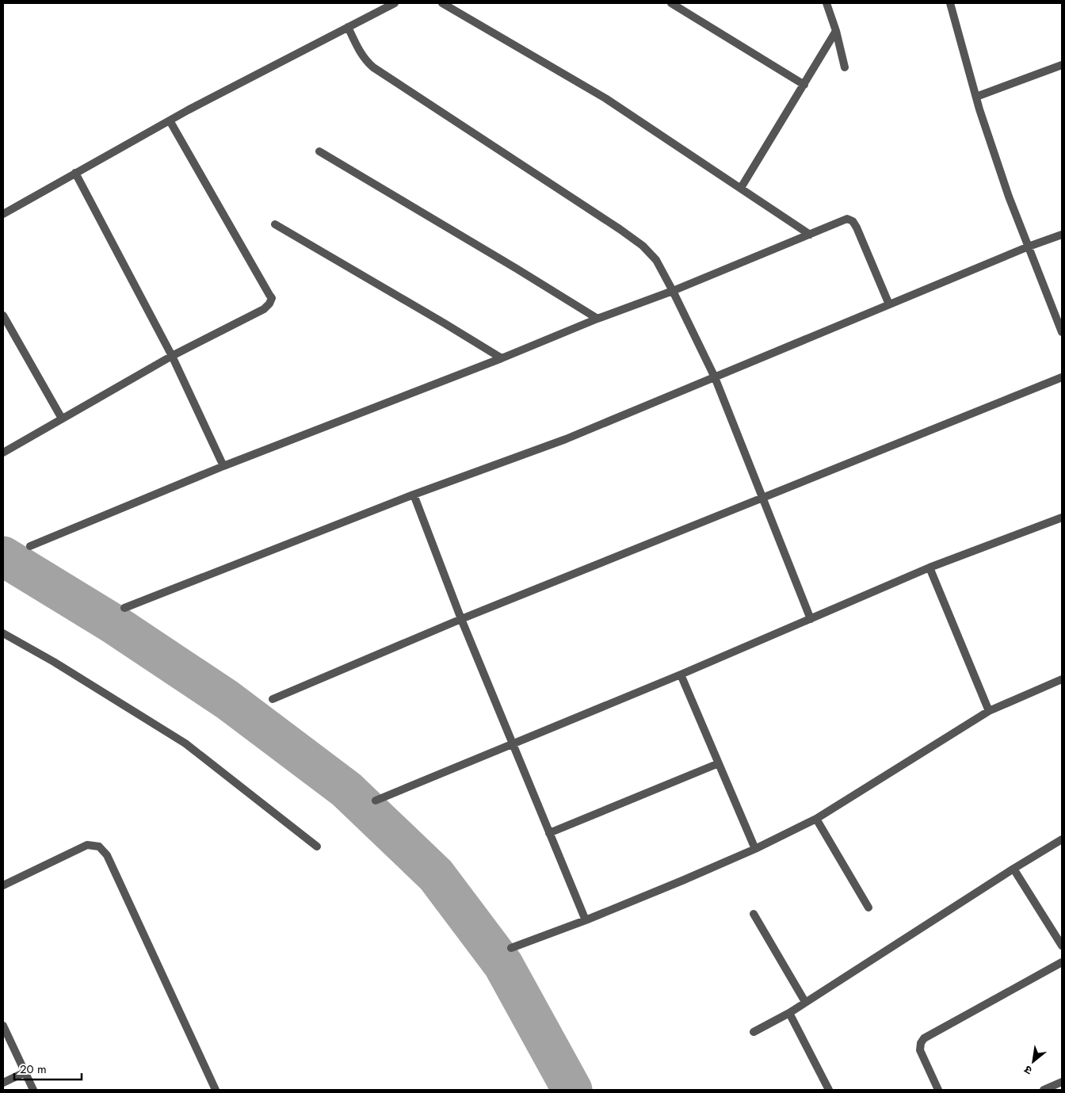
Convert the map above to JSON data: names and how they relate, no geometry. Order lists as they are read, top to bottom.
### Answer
{
  "scale_bar": "20 m",
  "north": "bottom left"
}
